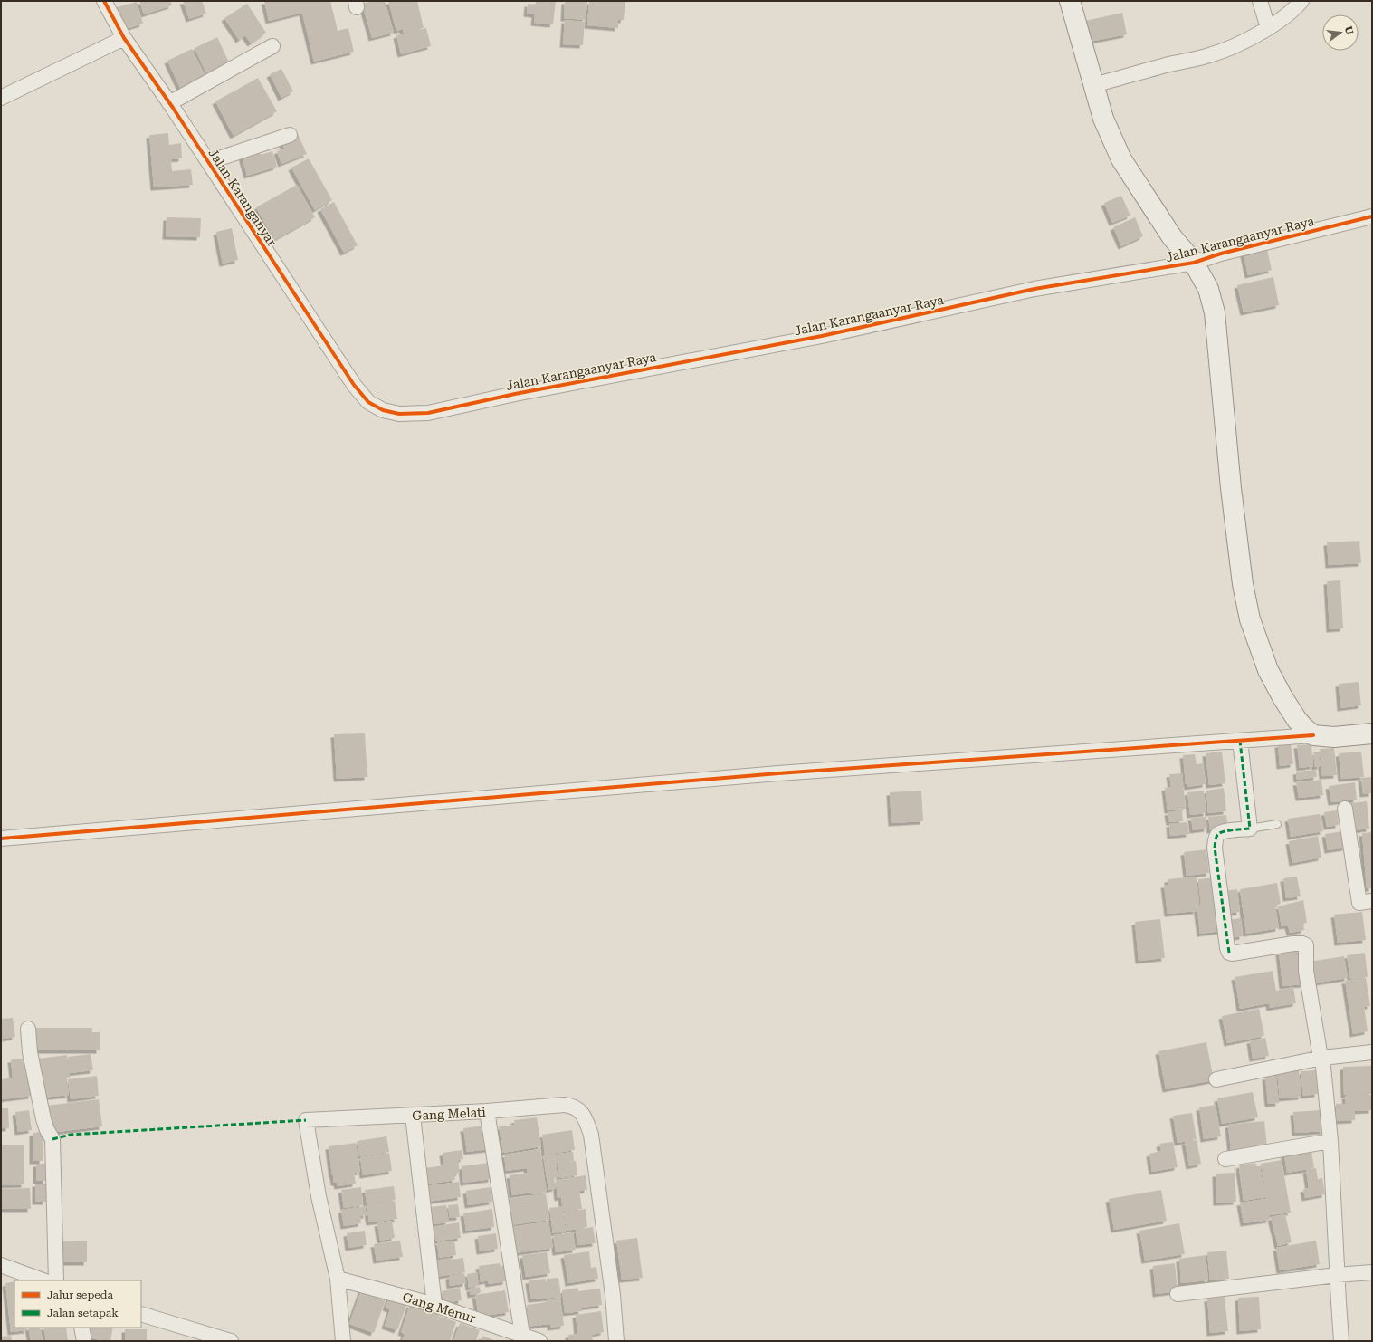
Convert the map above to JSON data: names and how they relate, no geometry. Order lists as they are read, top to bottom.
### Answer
{
  "streets": {
    "street": [
      "Jalan Karanganyar",
      "Jalan Karangaanyar Raya",
      "Gang Melati",
      "Gang Menur"
    ]
  },
  "crossings": [
    ["Jalan Karanganyar", "Jalan Karangaanyar Raya"],
    ["Gang Melati", "Gang Menur"]
  ],
  "legend": ["Jalur sepeda", "Jalan setapak"],
  "north": "right"
}
